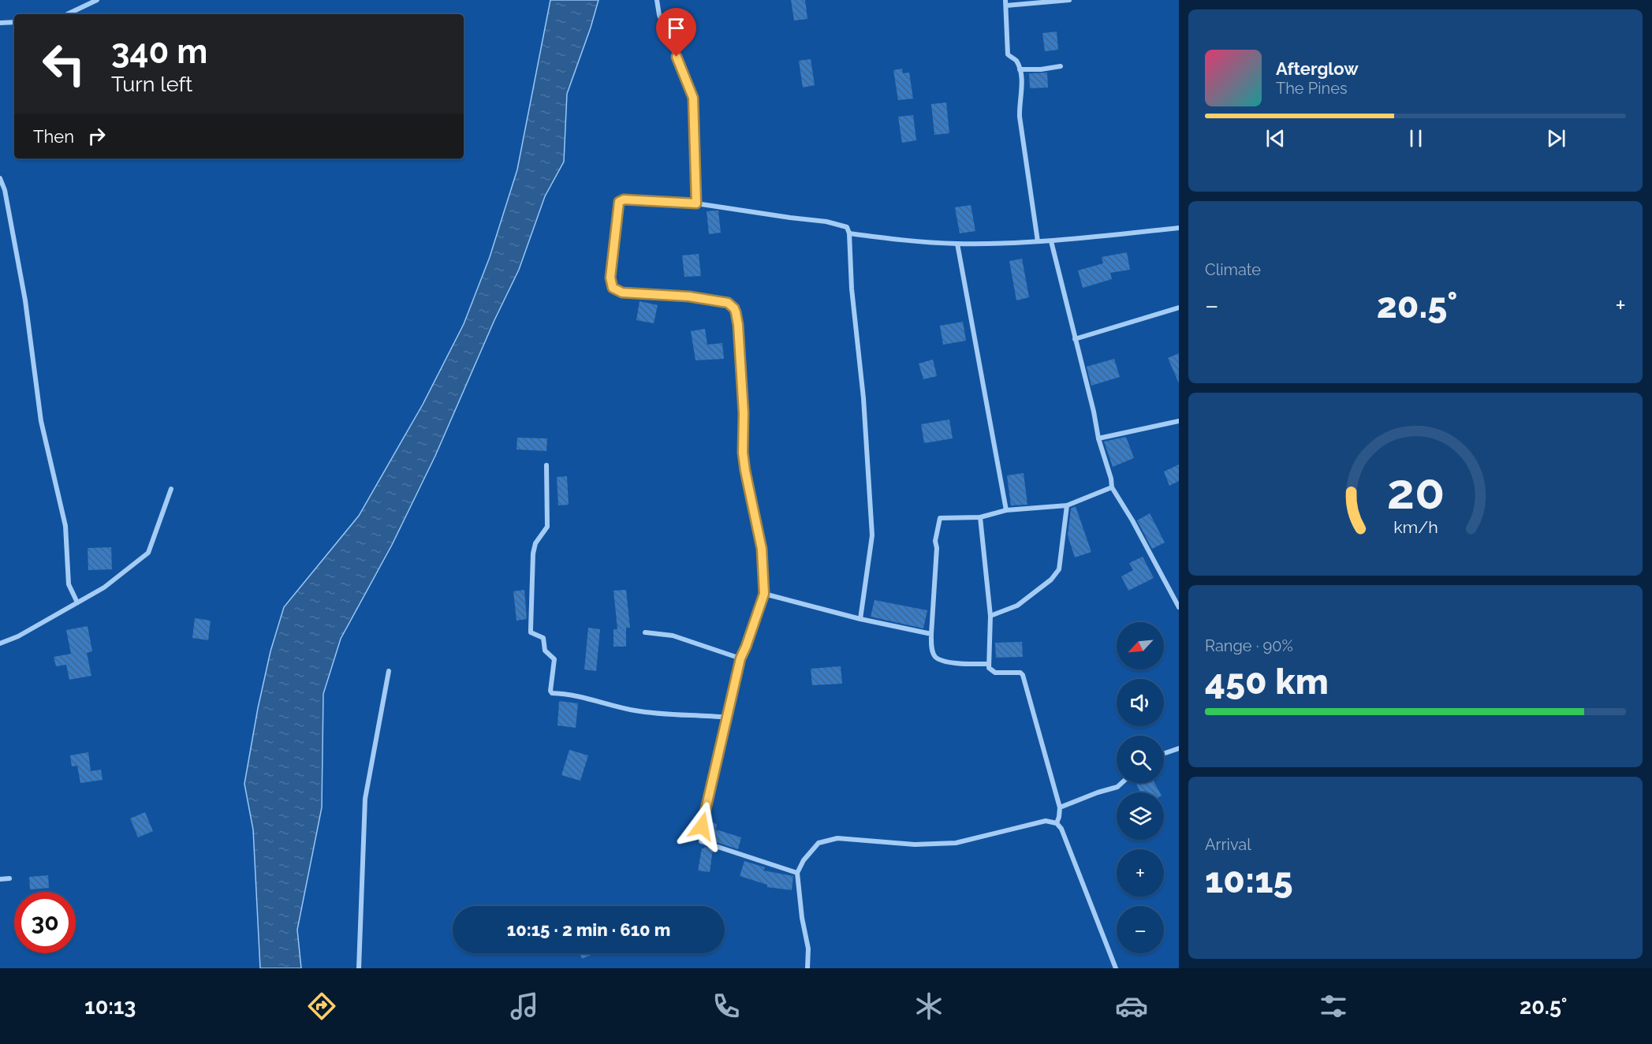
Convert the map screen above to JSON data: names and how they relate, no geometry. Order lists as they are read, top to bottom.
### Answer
{
  "north": "bottom left",
  "page": {
    "turn": ["340 m", "Turn left"],
    "song": ["Afterglow", "The Pines"],
    "then": "Then",
    "tile": [
      "Climate",
      ["Range · 90%", "450 km"],
      ["Arrival", "10:15"]
    ],
    "heat": ["−", "20.5°", "+"],
    "map_buttons": ["+", "−"],
    "limit": "30",
    "trip": "10:15 · 2 min · 610 m",
    "tabs": ["10:13", "20.5°"],
    "gauge": ["20", "km/h"]
  }
}
